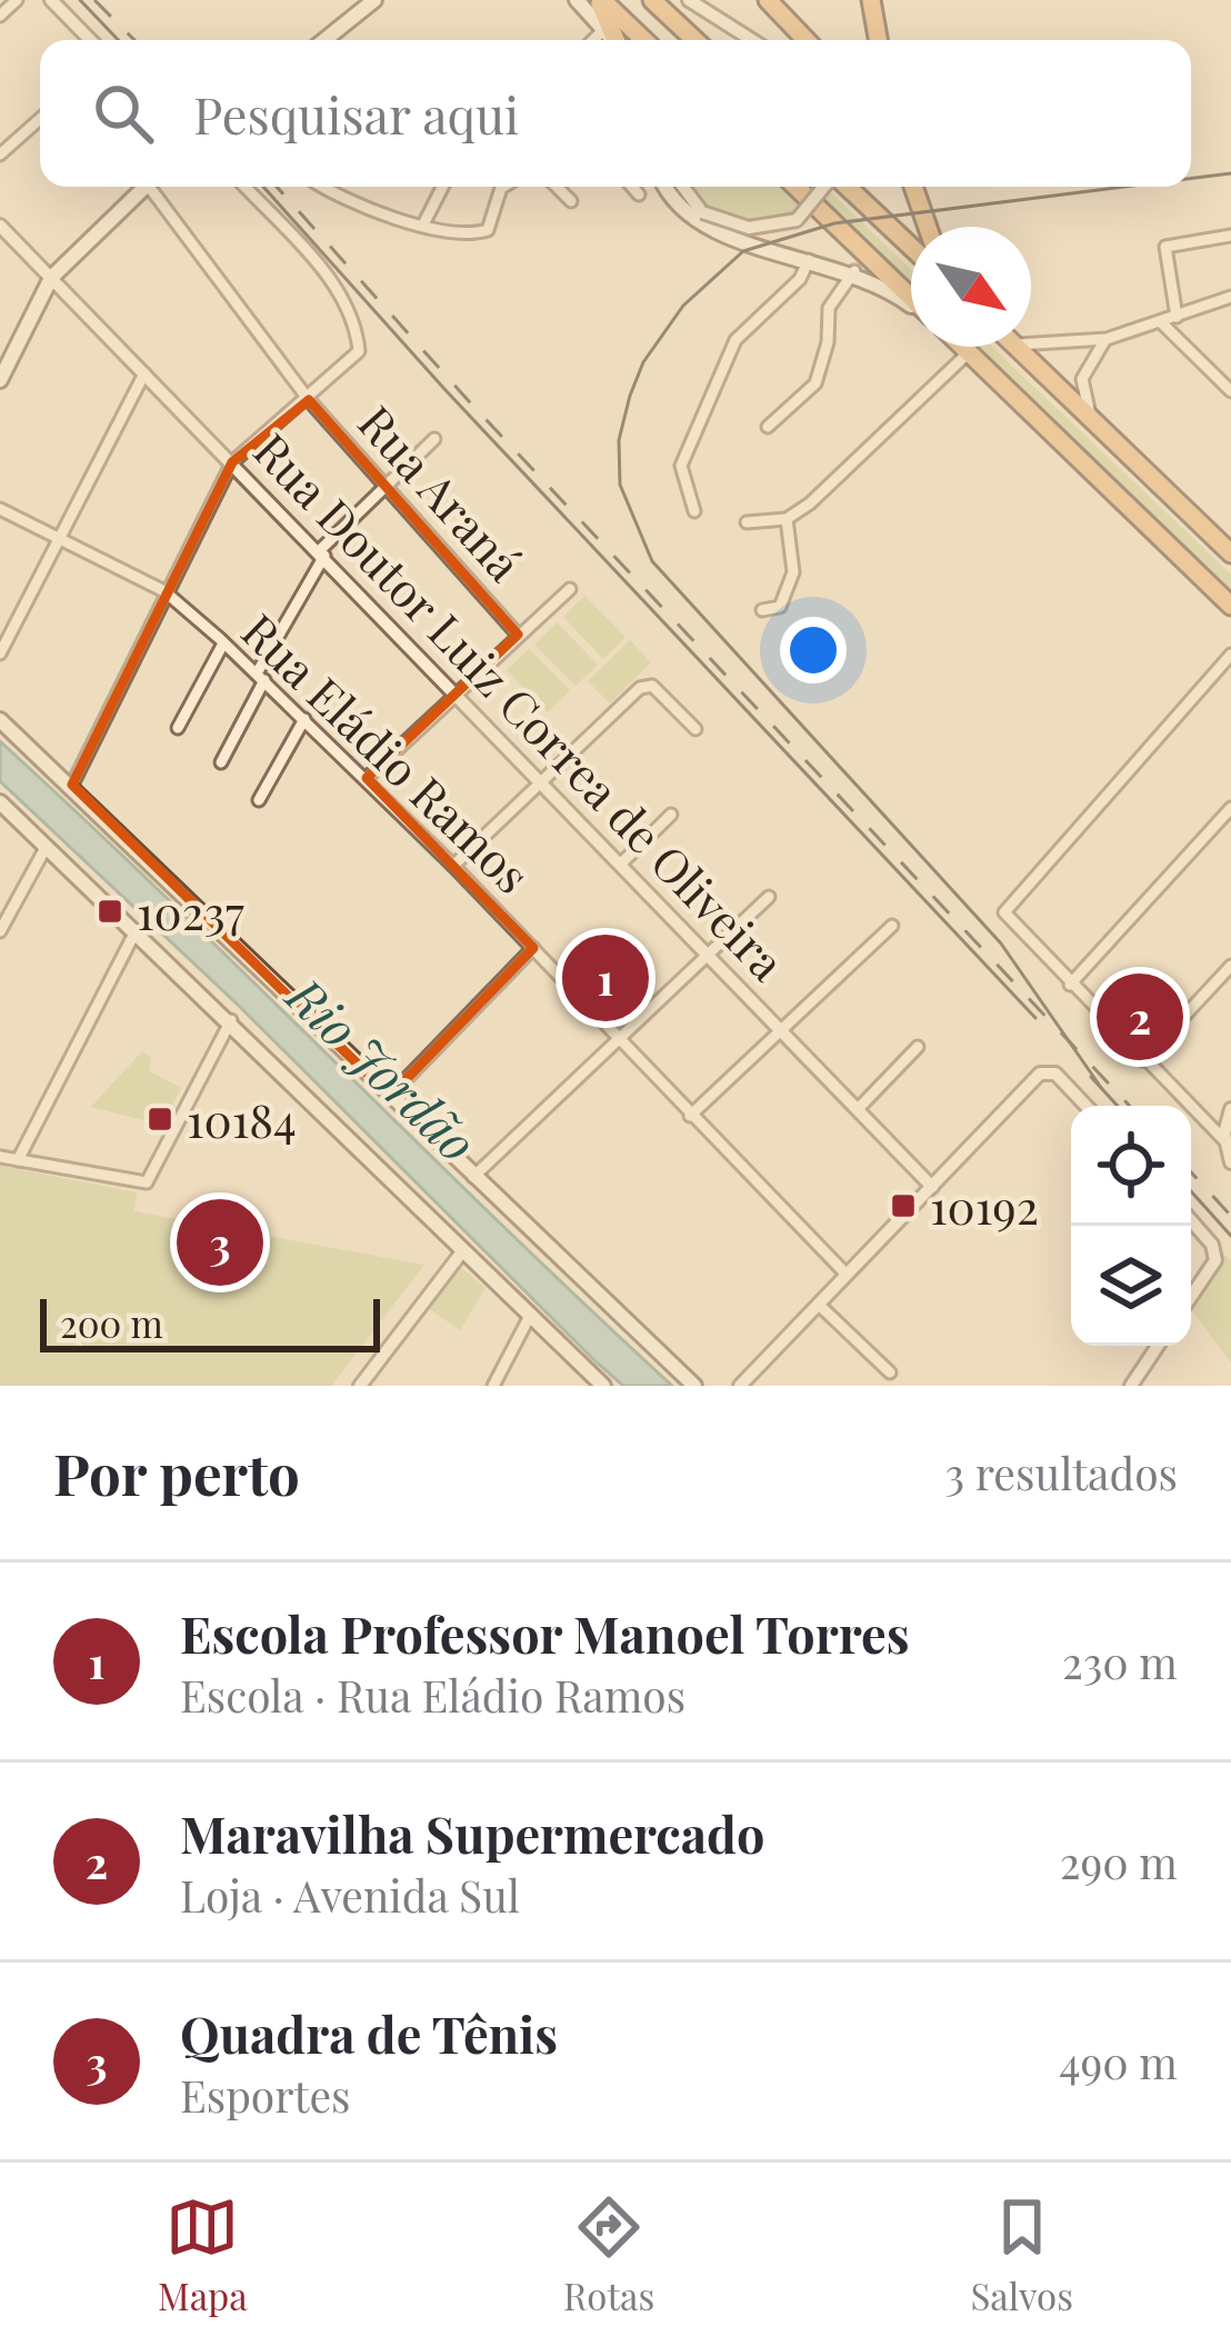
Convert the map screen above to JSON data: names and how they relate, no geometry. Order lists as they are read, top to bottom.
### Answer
{
  "streets": {
    "street": ["Rua Araná", "Rua Doutor Luiz Correa de Oliveira", "Rua Eládio Ramos"]
  },
  "water": ["Rio Jordão"],
  "places": {
    "transit": ["10237", "10184", "10192"]
  },
  "scale_bar": "200 m",
  "north": "bottom right",
  "page": {
    "search": "Pesquisar aqui",
    "pins": ["1", "2", "3"],
    "scale": "200 m",
    "heading": ["Por perto", "3 resultados"],
    "list": [
      {
        "mark": "1",
        "name": "Escola Professor Manoel Torres",
        "note": "Escola · Rua Eládio Ramos",
        "value": "230 m"
      },
      {
        "mark": "2",
        "name": "Maravilha Supermercado",
        "note": "Loja · Avenida Sul",
        "value": "290 m"
      },
      {
        "mark": "3",
        "name": "Quadra de Tênis",
        "note": "Esportes",
        "value": "490 m"
      }
    ],
    "nav": ["Mapa", "Rotas", "Salvos"]
  }
}
